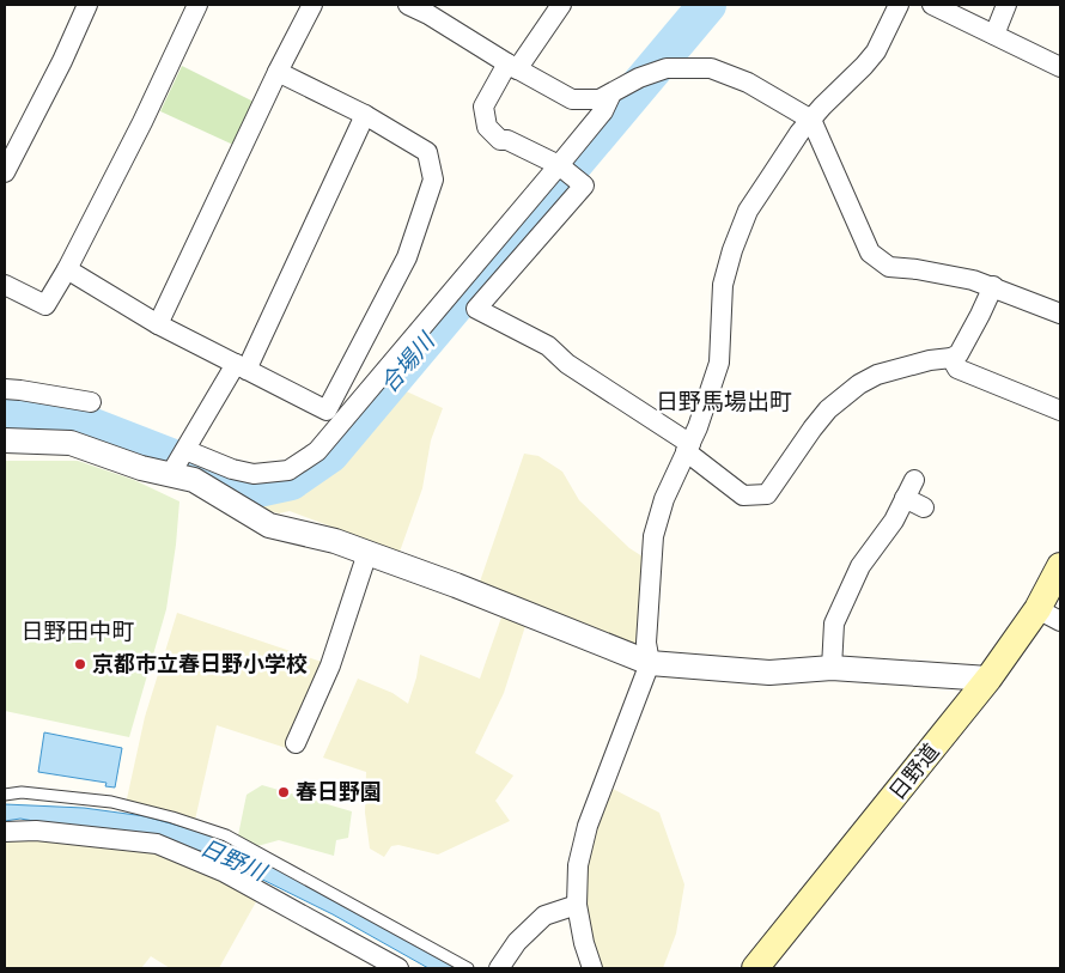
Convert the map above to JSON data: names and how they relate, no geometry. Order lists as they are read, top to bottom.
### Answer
{
  "streets": {
    "main road": ["日野道"]
  },
  "districts": ["日野馬場出町", "日野田中町"],
  "water": ["合場川", "日野川"],
  "places": ["京都市立春日野小学校", "春日野園"]
}
